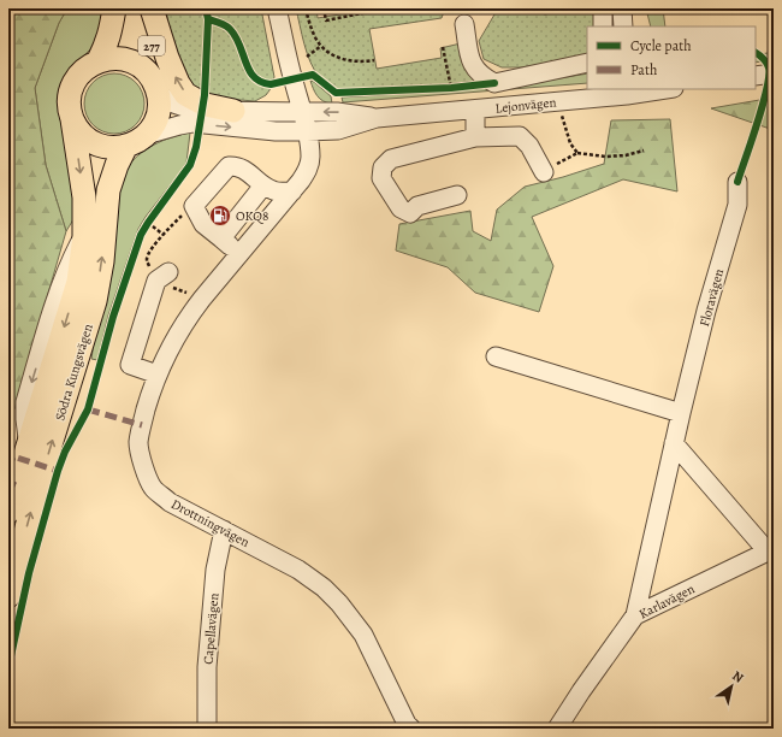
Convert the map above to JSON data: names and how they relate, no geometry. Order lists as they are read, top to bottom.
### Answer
{
  "streets": {
    "main road": ["277", "Södra Kungsvägen"],
    "street": [
      "Lejonvägen",
      "Floravägen",
      "Drottningvägen",
      "Karlavägen",
      "Capellavägen"
    ]
  },
  "crossings": [
    ["277", "Lejonvägen"],
    ["277", "Södra Kungsvägen"],
    ["Lejonvägen", "Södra Kungsvägen"],
    ["Lejonvägen", "Drottningvägen"],
    ["Floravägen", "Karlavägen"],
    ["Drottningvägen", "Capellavägen"]
  ],
  "places": {
    "fuel station": ["OKQ8"]
  },
  "legend": ["Cycle path", "Path"],
  "north": "top right"
}
